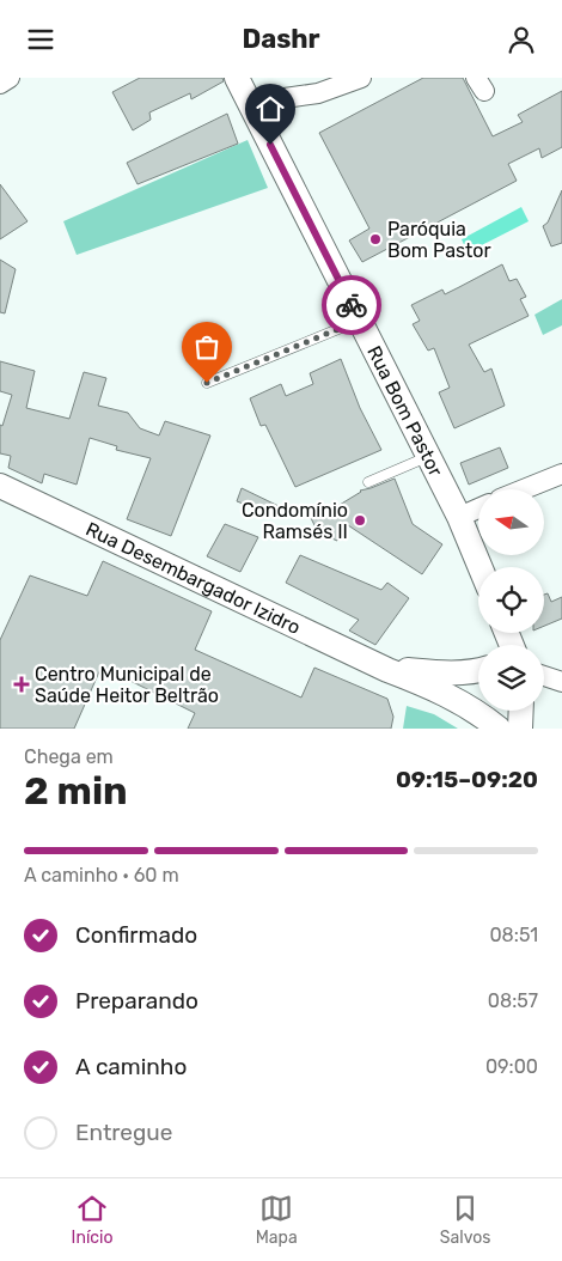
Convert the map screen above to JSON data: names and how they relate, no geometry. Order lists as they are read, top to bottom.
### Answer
{
  "streets": {
    "street": ["Rua Bom Pastor", "Rua Desembargador Izidro"]
  },
  "places": {
    "other": ["Paróquia Bom Pastor", "Condomínio Ramsés II"],
    "health": ["Centro Municipal de Saúde Heitor Beltrão"]
  },
  "north": "left",
  "page": {
    "header": "Dashr",
    "heading": ["2 min", "Chega em", "09:15–09:20"],
    "bar": "A caminho · 60 m",
    "list": [
      ["Confirmado", "08:51"],
      ["Preparando", "08:57"],
      ["A caminho", "09:00"],
      "Entregue"
    ],
    "tabs": ["Início", "Mapa", "Salvos"]
  }
}
